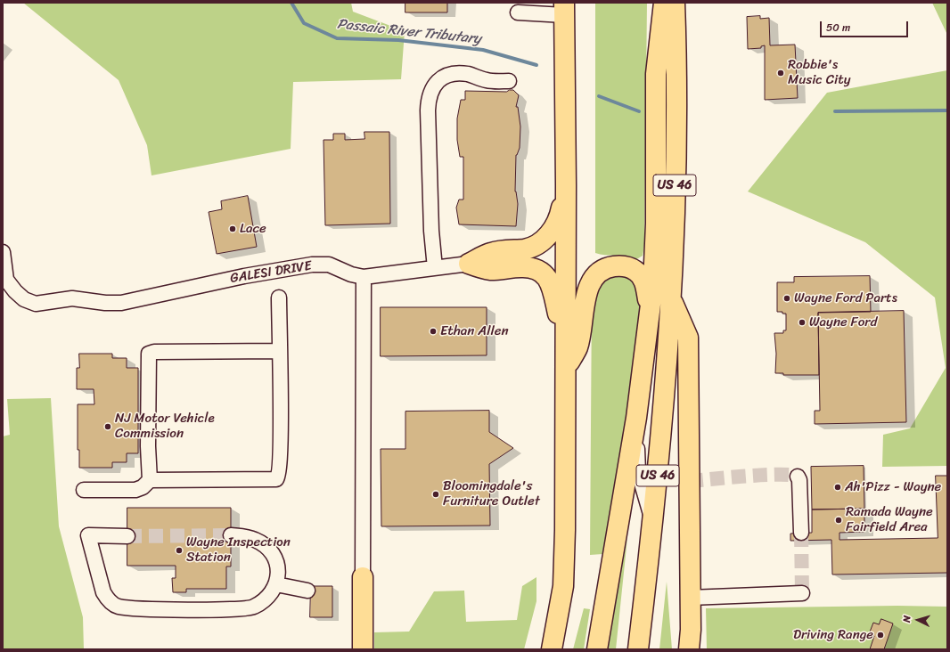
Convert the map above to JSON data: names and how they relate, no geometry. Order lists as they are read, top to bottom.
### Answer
{
  "streets": {
    "highway": ["US 46"],
    "street": ["GALESI DRIVE"]
  },
  "water": ["Passaic River Tributary"],
  "places": [
    "Robbie's Music City",
    "Lace",
    "Wayne Ford Parts",
    "Wayne Ford",
    "Ethan Allen",
    "NJ Motor Vehicle Commission",
    "Ah'Pizz - Wayne",
    "Bloomingdale's Furniture Outlet",
    "Ramada Wayne Fairfield Area",
    "Wayne Inspection Station",
    "Driving Range"
  ],
  "scale_bar": "50 m",
  "north": "left"
}
